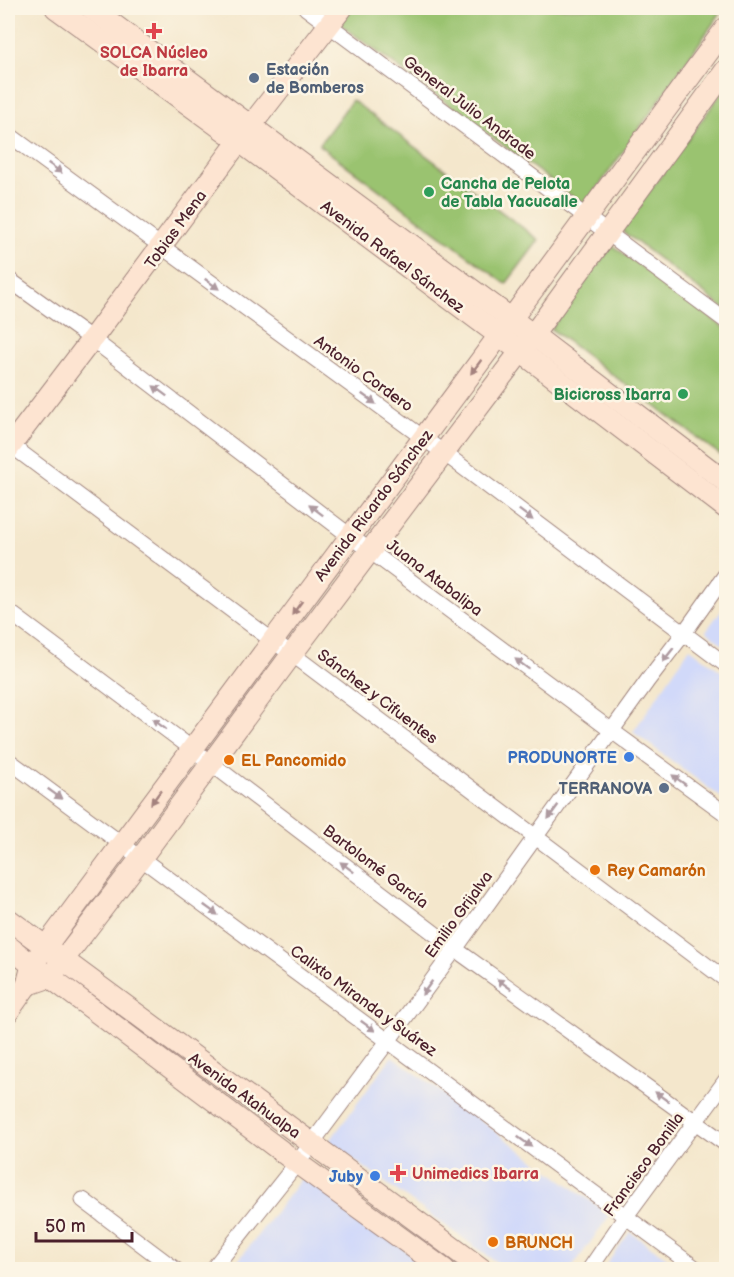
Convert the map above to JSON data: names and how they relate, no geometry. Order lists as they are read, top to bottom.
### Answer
{
  "streets": {
    "main road": [
      "Tobias Mena",
      "Avenida Rafael Sánchez",
      "Avenida Ricardo Sánchez",
      "Avenida Atahualpa"
    ],
    "street": [
      "General Julio Andrade",
      "Antonio Cordero",
      "Juana Atabalipa",
      "Sánchez y Cifuentes",
      "Bartolomé García",
      "Emilio Grijalva",
      "Calixto Miranda y Suárez",
      "Francisco Bonilla"
    ]
  },
  "crossings": [
    ["General Julio Andrade", "Tobias Mena"],
    ["General Julio Andrade", "Avenida Ricardo Sánchez"],
    ["Tobias Mena", "Avenida Rafael Sánchez"],
    ["Tobias Mena", "Antonio Cordero"],
    ["Tobias Mena", "Juana Atabalipa"],
    ["Tobias Mena", "Sánchez y Cifuentes"],
    ["Avenida Rafael Sánchez", "Avenida Ricardo Sánchez"],
    ["Antonio Cordero", "Avenida Ricardo Sánchez"],
    ["Antonio Cordero", "Emilio Grijalva"],
    ["Avenida Ricardo Sánchez", "Juana Atabalipa"],
    ["Avenida Ricardo Sánchez", "Sánchez y Cifuentes"],
    ["Avenida Ricardo Sánchez", "Bartolomé García"],
    ["Avenida Ricardo Sánchez", "Calixto Miranda y Suárez"],
    ["Avenida Ricardo Sánchez", "Avenida Atahualpa"],
    ["Juana Atabalipa", "Emilio Grijalva"],
    ["Sánchez y Cifuentes", "Emilio Grijalva"],
    ["Bartolomé García", "Emilio Grijalva"],
    ["Bartolomé García", "Francisco Bonilla"],
    ["Emilio Grijalva", "Calixto Miranda y Suárez"],
    ["Emilio Grijalva", "Avenida Atahualpa"],
    ["Calixto Miranda y Suárez", "Francisco Bonilla"]
  ],
  "one_way": [
    "Antonio Cordero",
    "Juana Atabalipa",
    "Bartolomé García",
    "Emilio Grijalva",
    "Calixto Miranda y Suárez"
  ],
  "places": {
    "health": ["SOLCA Núcleo de Ibarra", "Unimedics Ibarra"],
    "other": [
      "Estación de Bomberos",
      "Cancha de Pelota de Tabla Yacucalle",
      "Bicicross Ibarra",
      "PRODUNORTE",
      "EL Pancomido",
      "TERRANOVA",
      "Rey Camarón",
      "Juby",
      "BRUNCH"
    ]
  },
  "scale_bar": "50 m"
}
